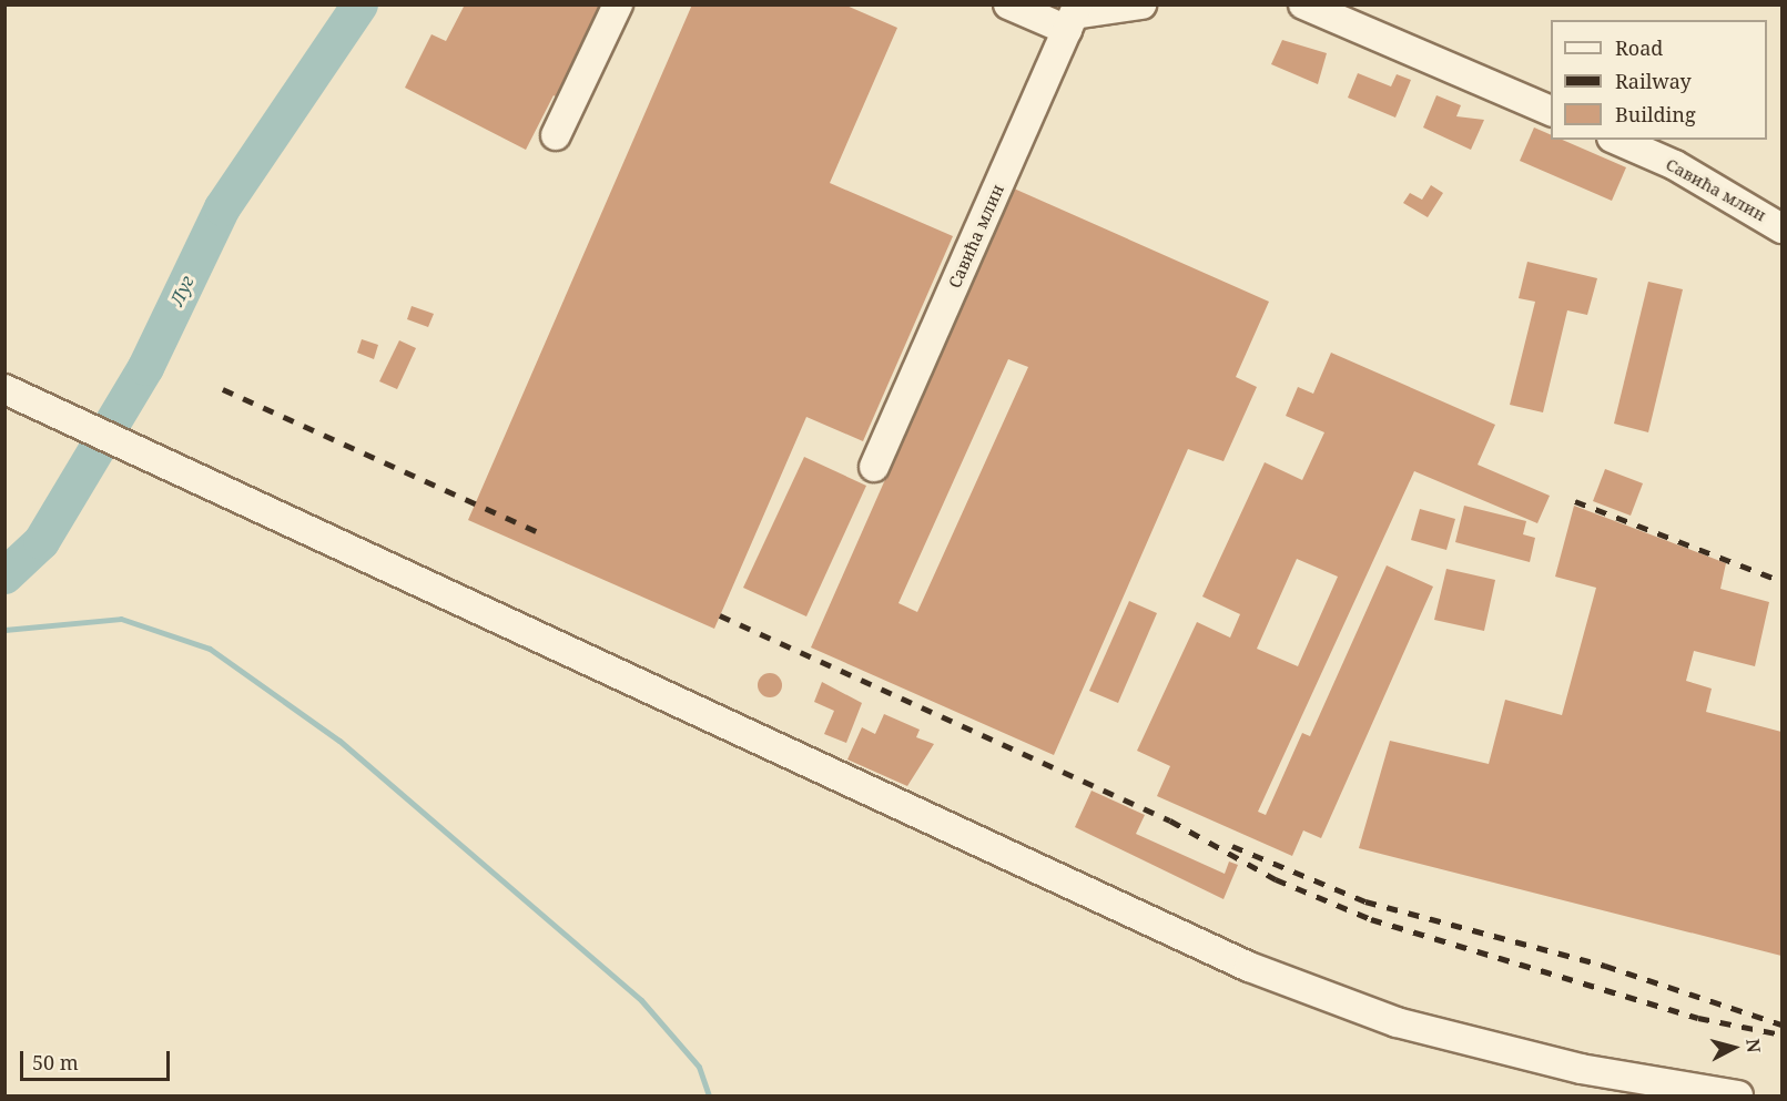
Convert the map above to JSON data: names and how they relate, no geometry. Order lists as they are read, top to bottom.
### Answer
{
  "streets": {
    "street": ["Савића млин"]
  },
  "water": ["Луг"],
  "legend": ["Road", "Railway", "Building"],
  "scale_bar": "50 m",
  "north": "right"
}
